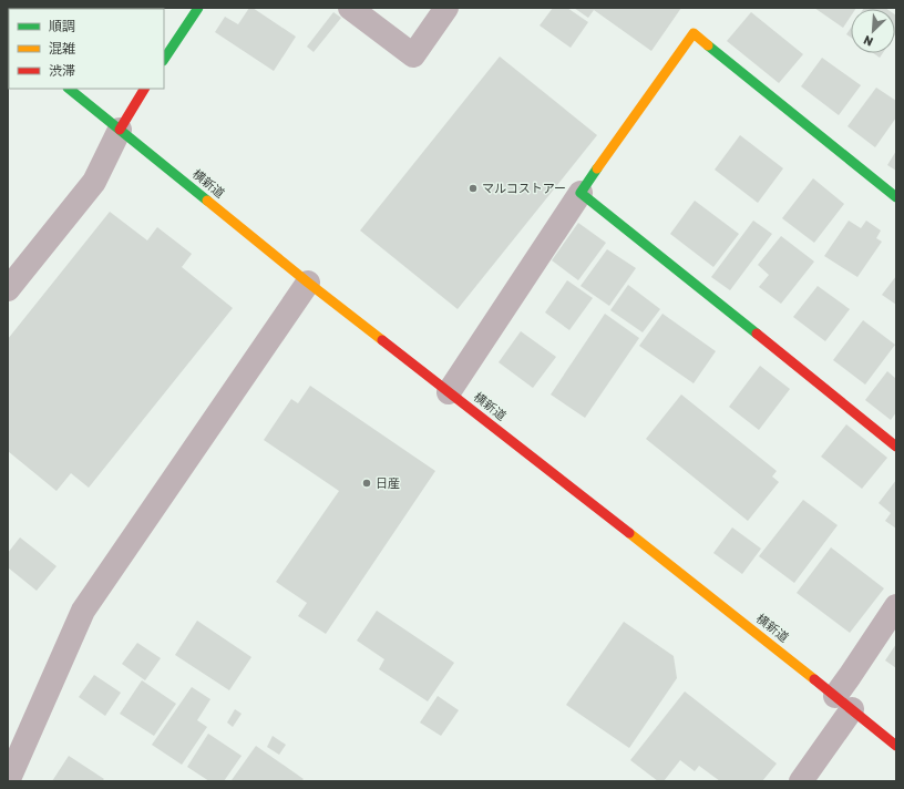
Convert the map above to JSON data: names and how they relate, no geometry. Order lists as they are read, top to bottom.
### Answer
{
  "streets": {
    "street": ["横新道"]
  },
  "places": ["マルコストアー", "日産"],
  "legend": ["順調", "混雑", "渋滞"],
  "north": "bottom left"
}
